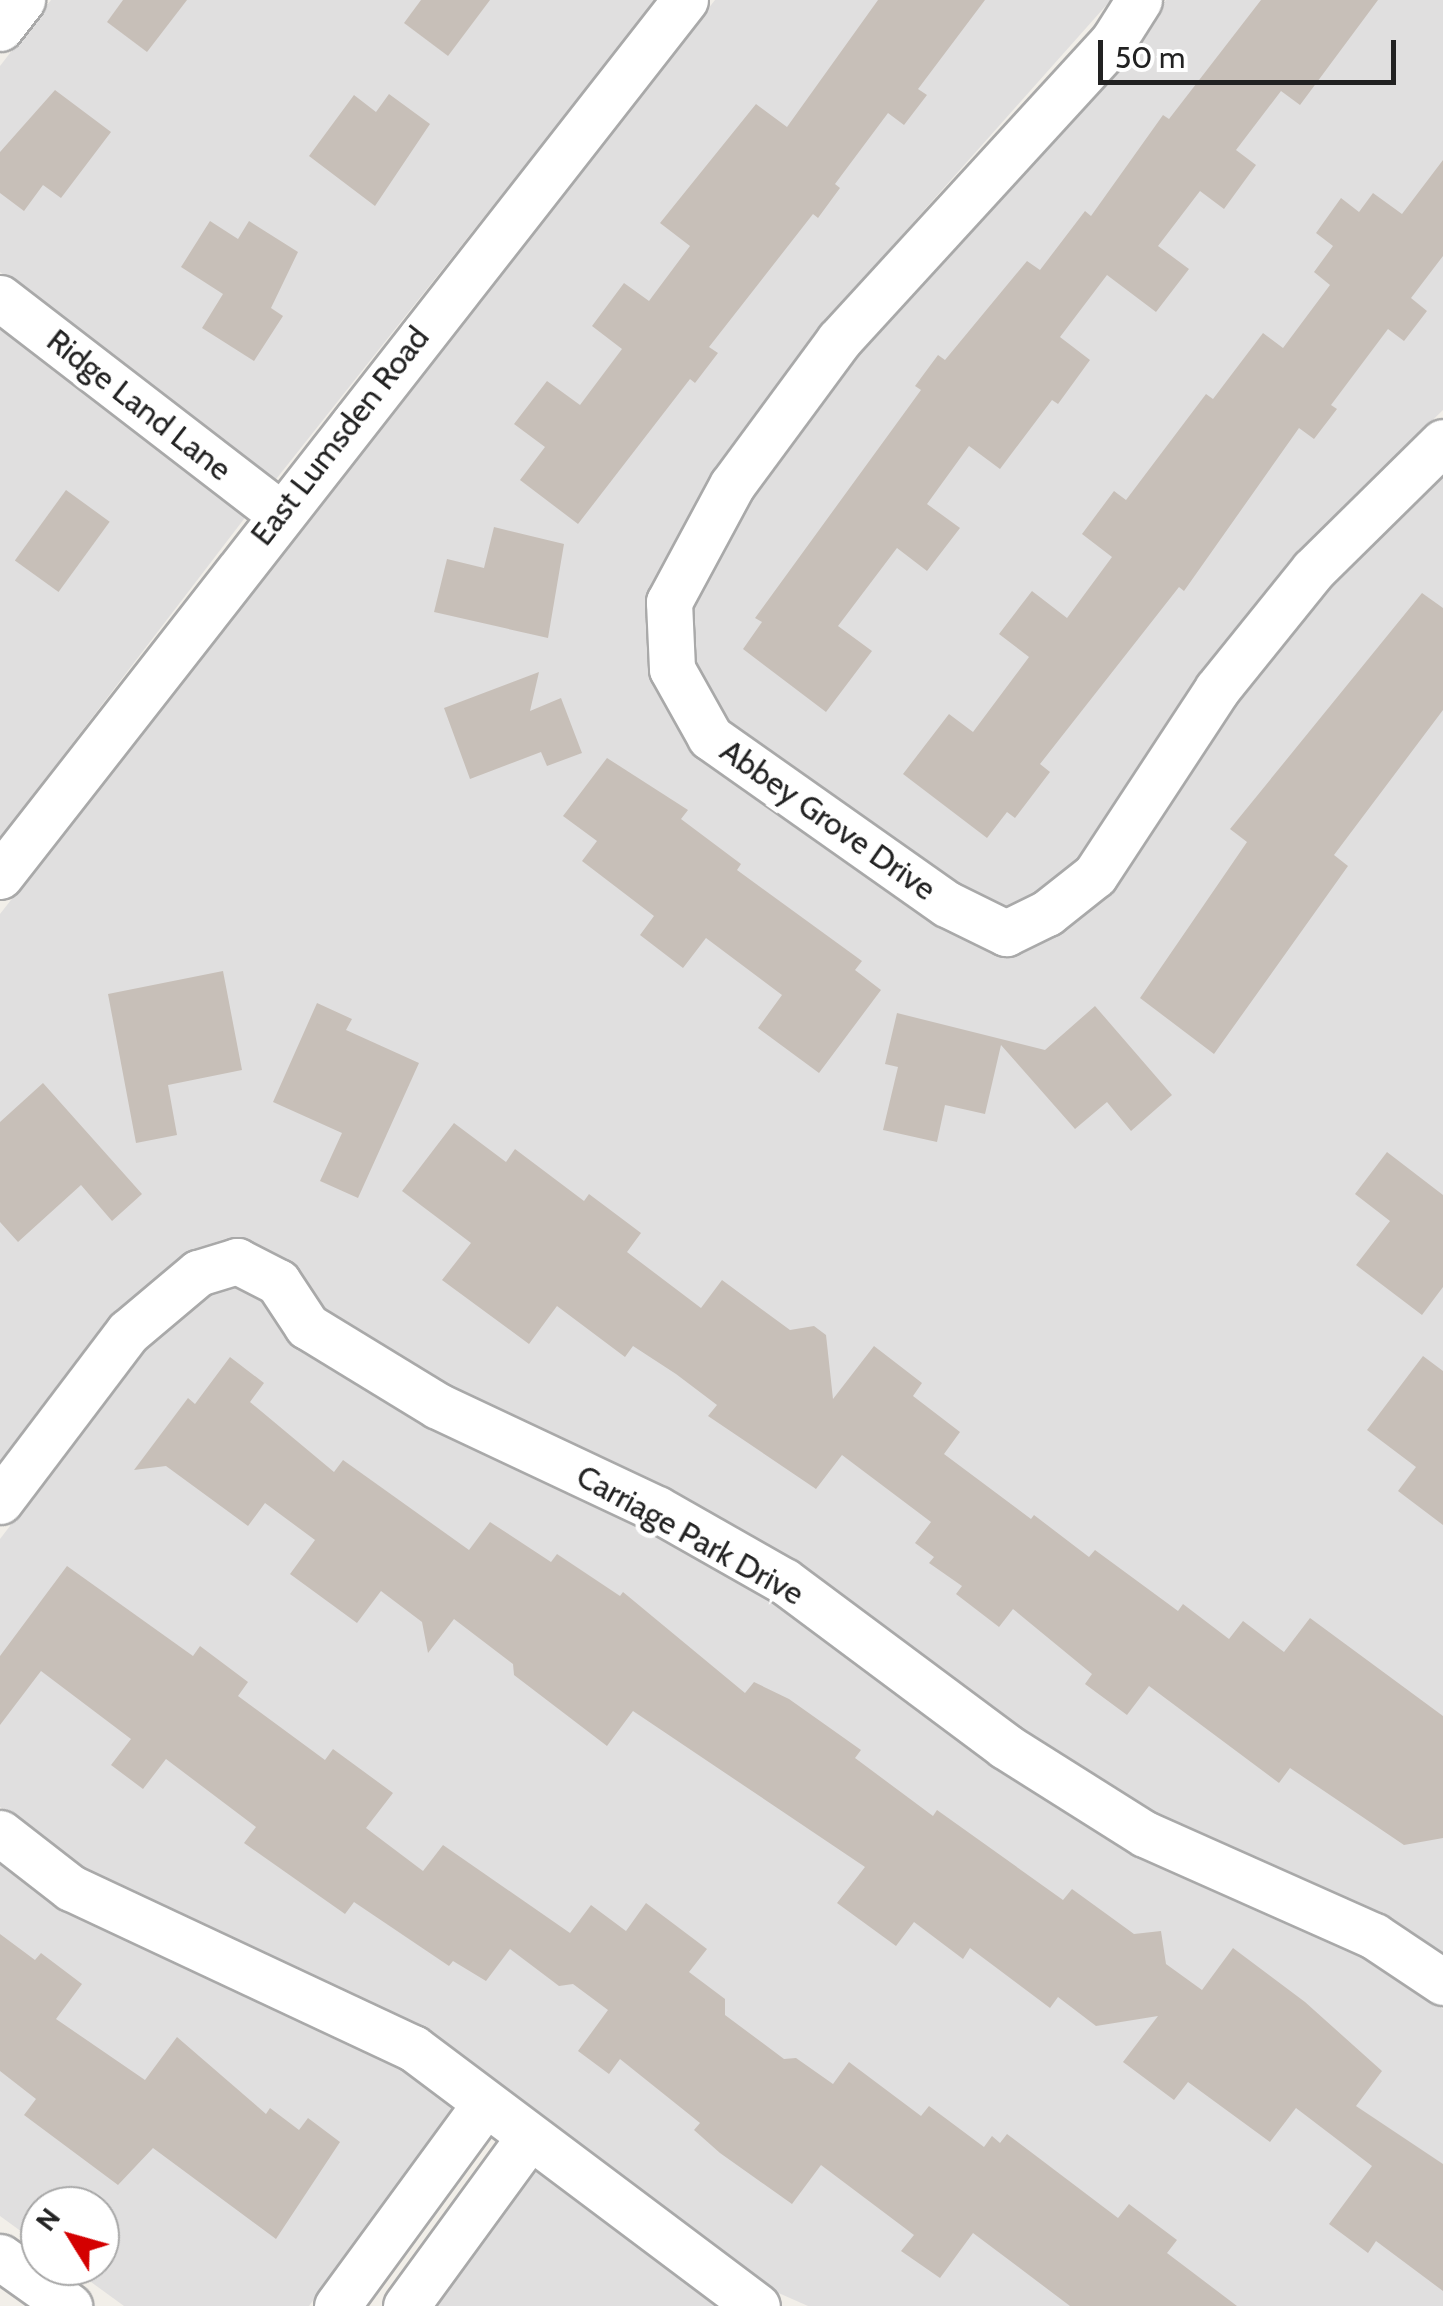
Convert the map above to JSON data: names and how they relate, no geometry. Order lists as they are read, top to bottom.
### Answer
{
  "streets": {
    "street": [
      "Ridge Land Lane",
      "East Lumsden Road",
      "Abbey Grove Drive",
      "Carriage Park Drive"
    ]
  },
  "crossings": [
    ["Ridge Land Lane", "East Lumsden Road"]
  ],
  "scale_bar": "50 m",
  "north": "top left"
}
